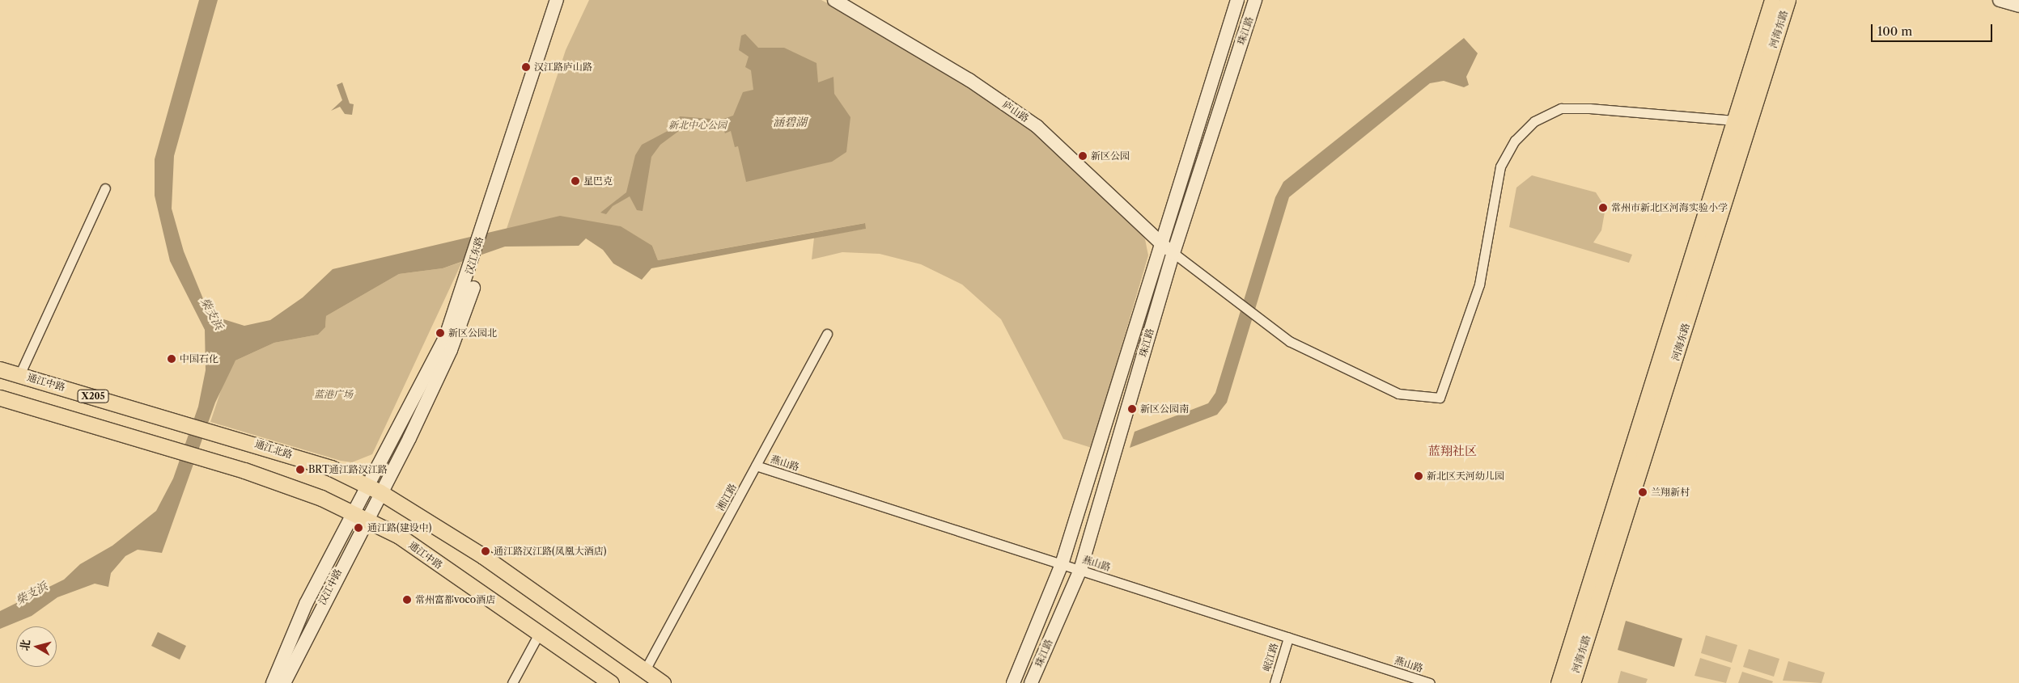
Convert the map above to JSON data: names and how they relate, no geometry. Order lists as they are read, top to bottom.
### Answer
{
  "streets": {
    "main road": [
      "河海东路",
      "通江中路",
      "X205",
      "通江北路"
    ],
    "street": [
      "珠江路",
      "庐山路",
      "汉江东路",
      "燕山路",
      "湘江路",
      "汉江中路",
      "岷江路"
    ]
  },
  "crossings": [
    ["珠江路", "庐山路"],
    ["珠江路", "燕山路"],
    ["汉江东路", "通江北路"],
    ["汉江东路", "汉江中路"],
    ["通江中路", "通江北路"],
    ["通江中路", "汉江中路"],
    ["通江北路", "汉江中路"],
    ["燕山路", "湘江路"],
    ["燕山路", "岷江路"]
  ],
  "districts": ["蓝翔社区"],
  "water": ["涵碧湖", "柴支浜"],
  "parks": ["新北中心公园", "蓝港广场"],
  "places": [
    "汉江路庐山路",
    "新区公园",
    "星巴克",
    "常州市新北区河海实验小学",
    "新区公园北",
    "中国石化",
    "新区公园南",
    "BRT通江路汉江路",
    "新北区天河幼儿园",
    "兰翔新村",
    "通江路(建设中)",
    "通江路汉江路(凤凰大酒店)",
    "常州富都voco酒店"
  ],
  "scale_bar": "100 m",
  "north": "left"
}
